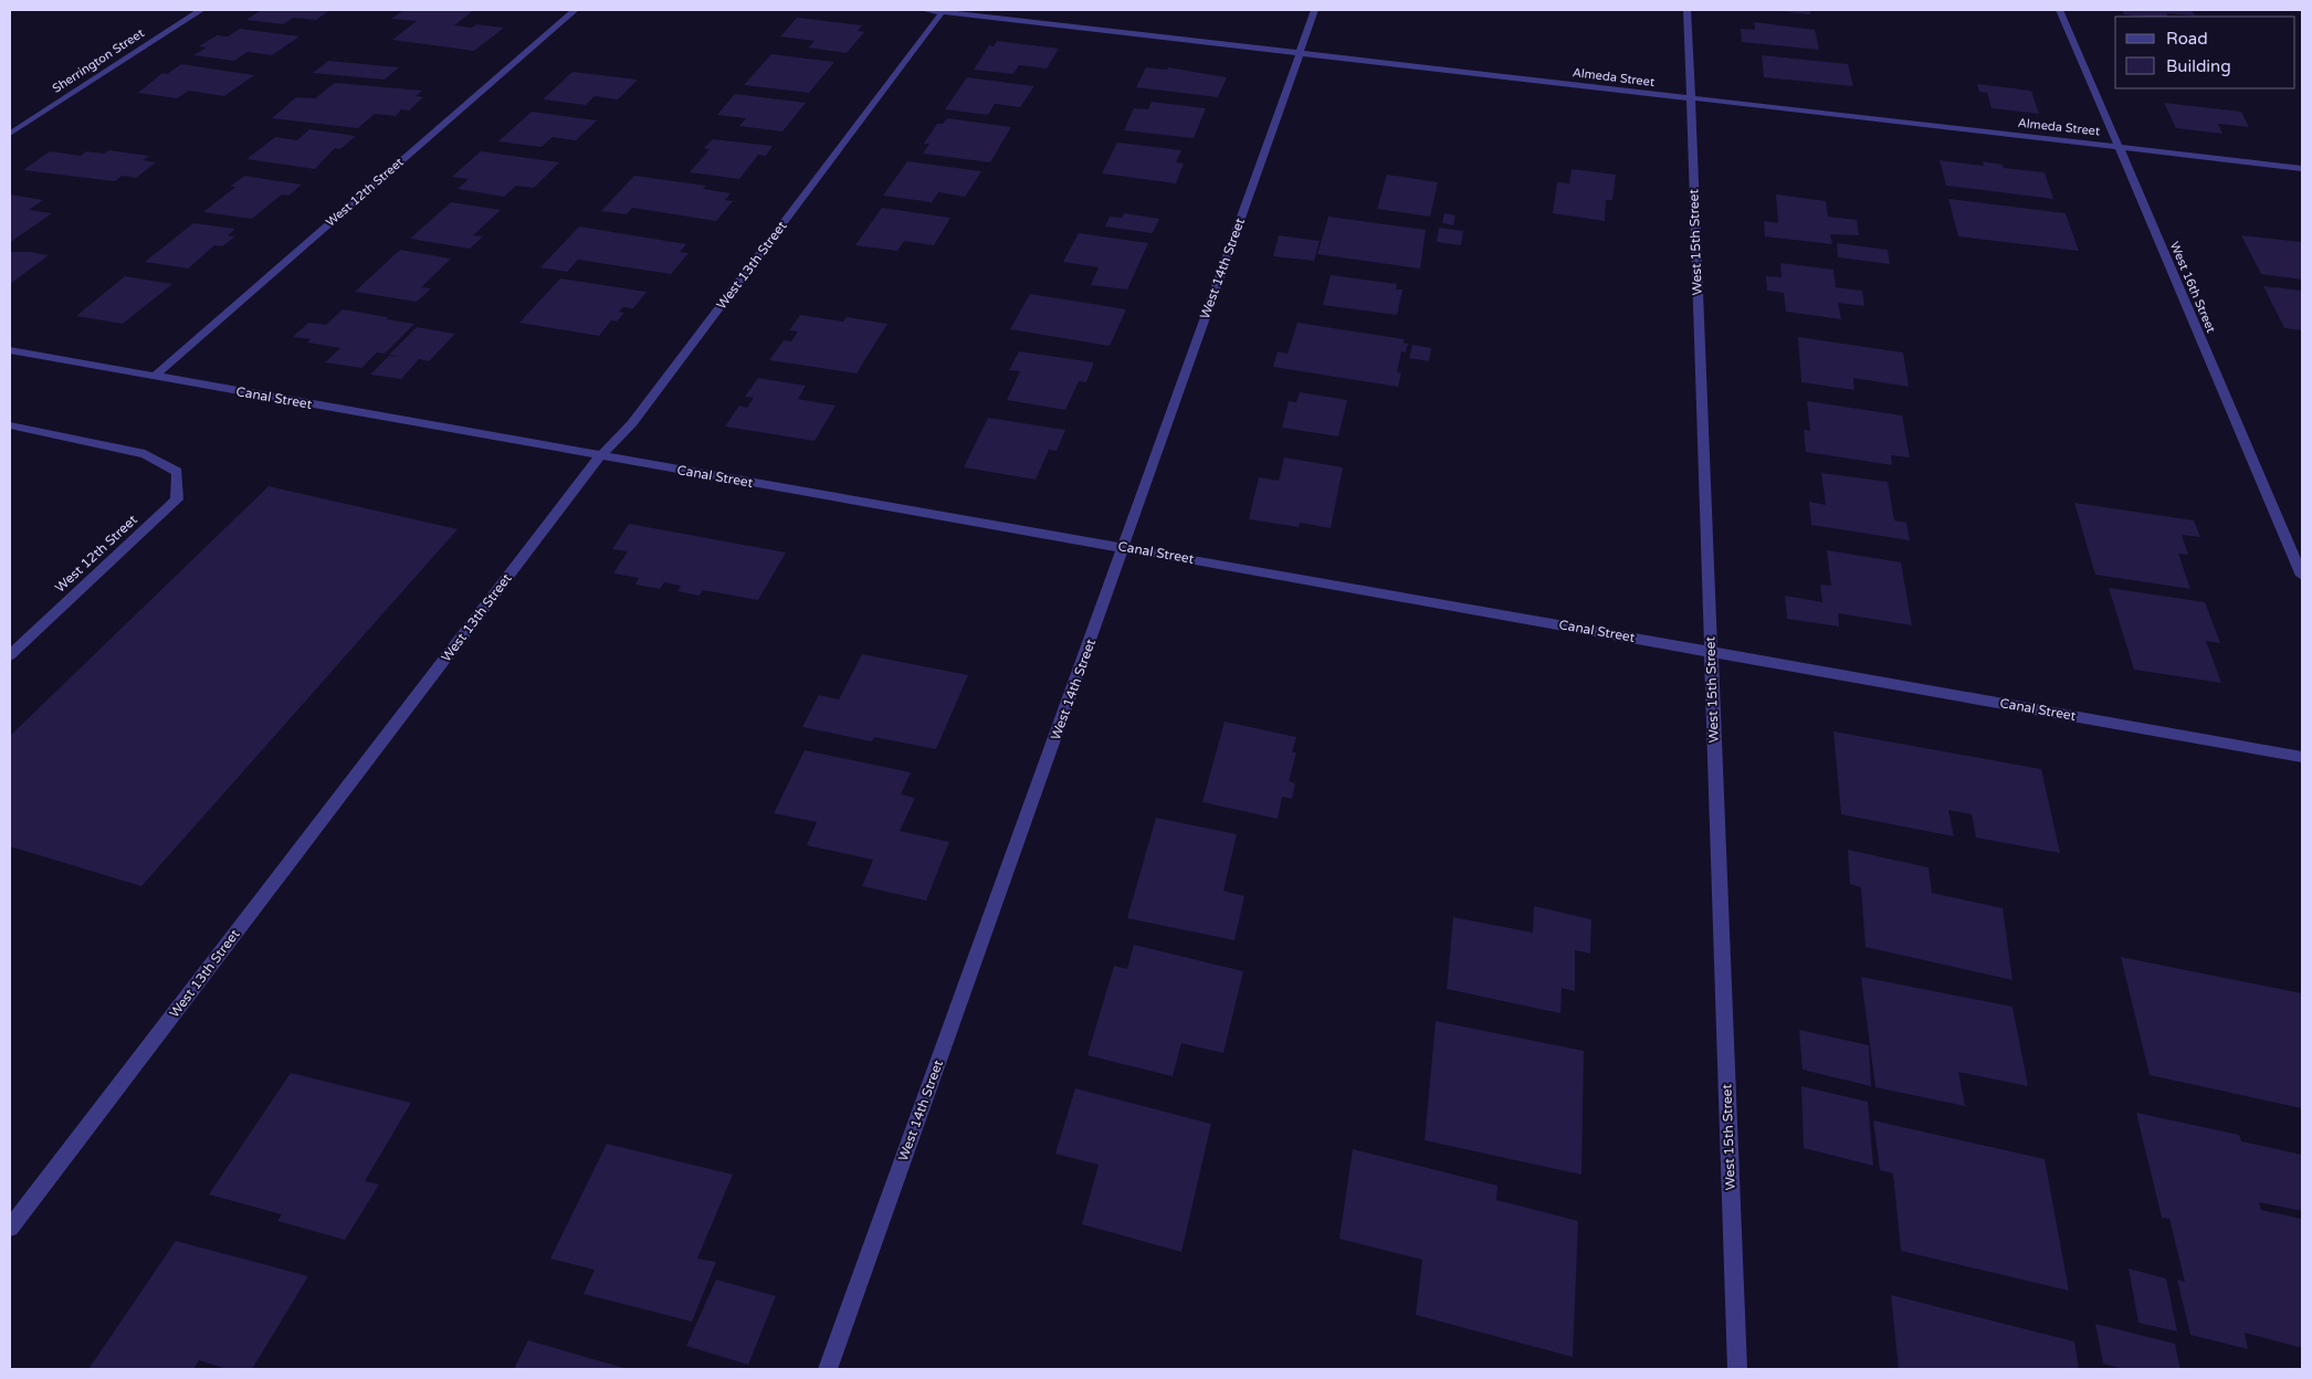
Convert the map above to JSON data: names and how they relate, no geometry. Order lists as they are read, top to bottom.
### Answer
{
  "streets": {
    "street": [
      "Sherrington Street",
      "Almeda Street",
      "West 12th Street",
      "West 15th Street",
      "West 13th Street",
      "West 14th Street",
      "West 16th Street",
      "Canal Street"
    ]
  },
  "crossings": [
    ["Almeda Street", "West 15th Street"],
    ["Almeda Street", "West 13th Street"],
    ["Almeda Street", "West 14th Street"],
    ["Almeda Street", "West 16th Street"],
    ["West 12th Street", "Canal Street"],
    ["West 15th Street", "Canal Street"],
    ["West 13th Street", "Canal Street"],
    ["West 14th Street", "Canal Street"]
  ],
  "legend": ["Road", "Building"]
}
